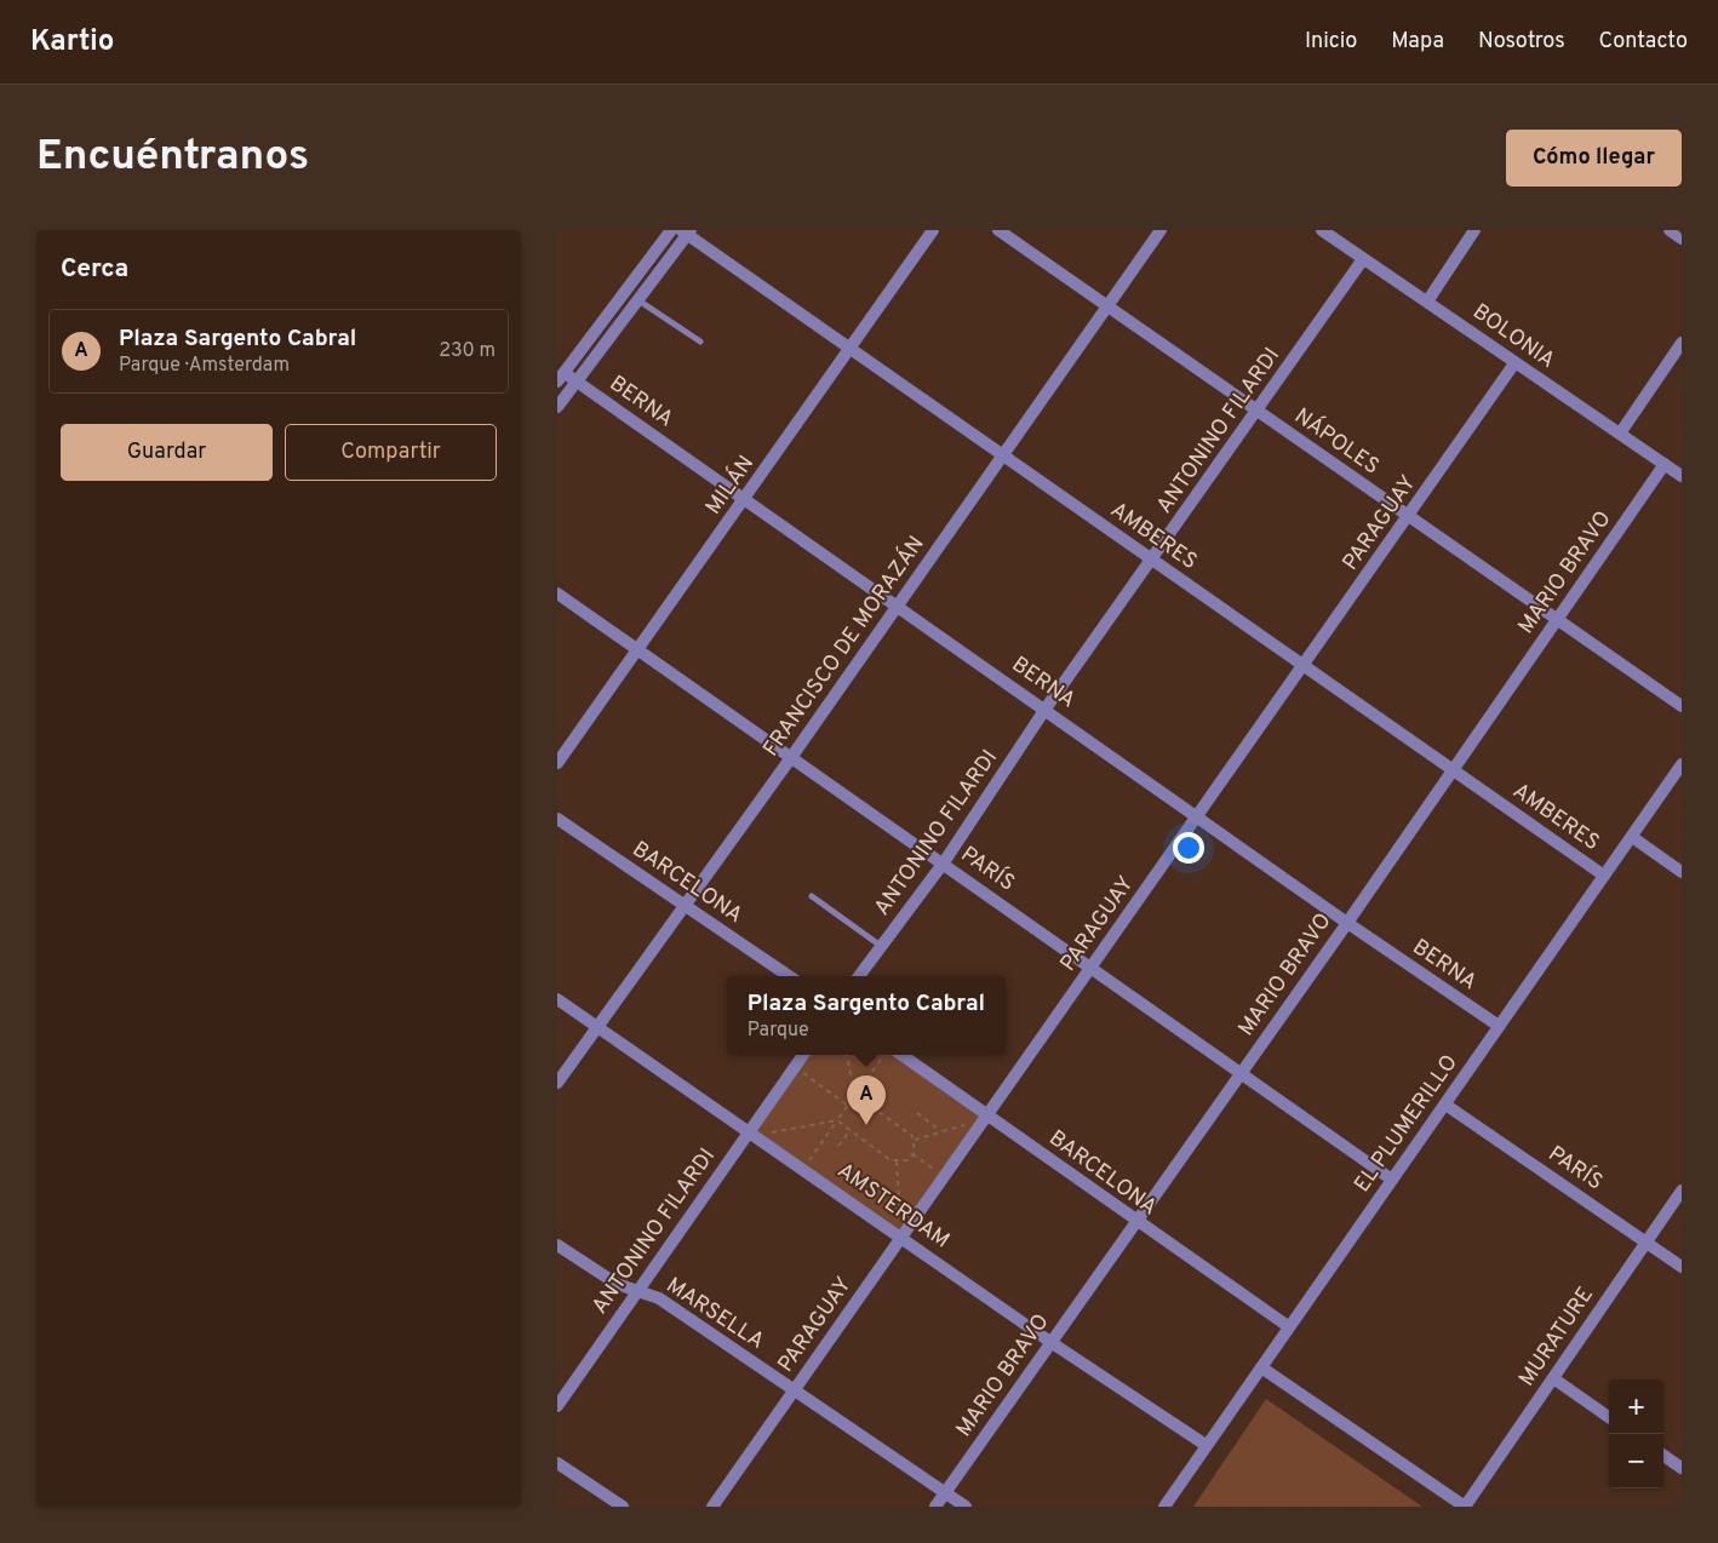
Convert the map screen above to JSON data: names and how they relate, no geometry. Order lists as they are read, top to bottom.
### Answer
{
  "streets": {
    "street": [
      "BOLONIA",
      "BERNA",
      "ANTONINO FILARDI",
      "NÁPOLES",
      "MILÁN",
      "PARAGUAY",
      "AMBERES",
      "MARIO BRAVO",
      "FRANCISCO DE MORAZÁN",
      "PARÍS",
      "BARCELONA",
      "EL PLUMERILLO",
      "AMSTERDAM",
      "MARSELLA",
      "MURATURE"
    ]
  },
  "crossings": [
    ["BOLONIA", "ANTONINO FILARDI"],
    ["BOLONIA", "PARAGUAY"],
    ["BOLONIA", "MARIO BRAVO"],
    ["BERNA", "ANTONINO FILARDI"],
    ["BERNA", "MILÁN"],
    ["BERNA", "PARAGUAY"],
    ["BERNA", "MARIO BRAVO"],
    ["BERNA", "FRANCISCO DE MORAZÁN"],
    ["BERNA", "EL PLUMERILLO"],
    ["ANTONINO FILARDI", "NÁPOLES"],
    ["ANTONINO FILARDI", "AMBERES"],
    ["ANTONINO FILARDI", "PARÍS"],
    ["ANTONINO FILARDI", "AMSTERDAM"],
    ["ANTONINO FILARDI", "MARSELLA"],
    ["NÁPOLES", "PARAGUAY"],
    ["NÁPOLES", "MARIO BRAVO"],
    ["NÁPOLES", "FRANCISCO DE MORAZÁN"],
    ["MILÁN", "AMBERES"],
    ["MILÁN", "PARÍS"],
    ["PARAGUAY", "AMBERES"],
    ["PARAGUAY", "PARÍS"],
    ["PARAGUAY", "BARCELONA"],
    ["PARAGUAY", "AMSTERDAM"],
    ["PARAGUAY", "MARSELLA"],
    ["AMBERES", "MARIO BRAVO"],
    ["AMBERES", "FRANCISCO DE MORAZÁN"],
    ["AMBERES", "EL PLUMERILLO"],
    ["MARIO BRAVO", "PARÍS"],
    ["MARIO BRAVO", "BARCELONA"],
    ["MARIO BRAVO", "AMSTERDAM"],
    ["MARIO BRAVO", "MARSELLA"],
    ["FRANCISCO DE MORAZÁN", "PARÍS"],
    ["FRANCISCO DE MORAZÁN", "BARCELONA"],
    ["FRANCISCO DE MORAZÁN", "AMSTERDAM"],
    ["PARÍS", "EL PLUMERILLO"],
    ["PARÍS", "MURATURE"],
    ["BARCELONA", "EL PLUMERILLO"],
    ["EL PLUMERILLO", "AMSTERDAM"]
  ],
  "page": {
    "header": "Kartio",
    "nav": [
      "Inicio",
      "Mapa",
      "Nosotros",
      "Contacto"
    ],
    "buttons": [
      "Cómo llegar",
      ["Guardar", "Compartir"]
    ],
    "title": "Encuéntranos",
    "heading": "Cerca",
    "list": [
      {
        "mark": "A",
        "name": "Plaza Sargento Cabral",
        "note": "Parque · Amsterdam",
        "value": "230 m"
      }
    ],
    "popup": ["Plaza Sargento Cabral", "Parque"],
    "pins": "A",
    "map_buttons": ["+", "−"]
  }
}
